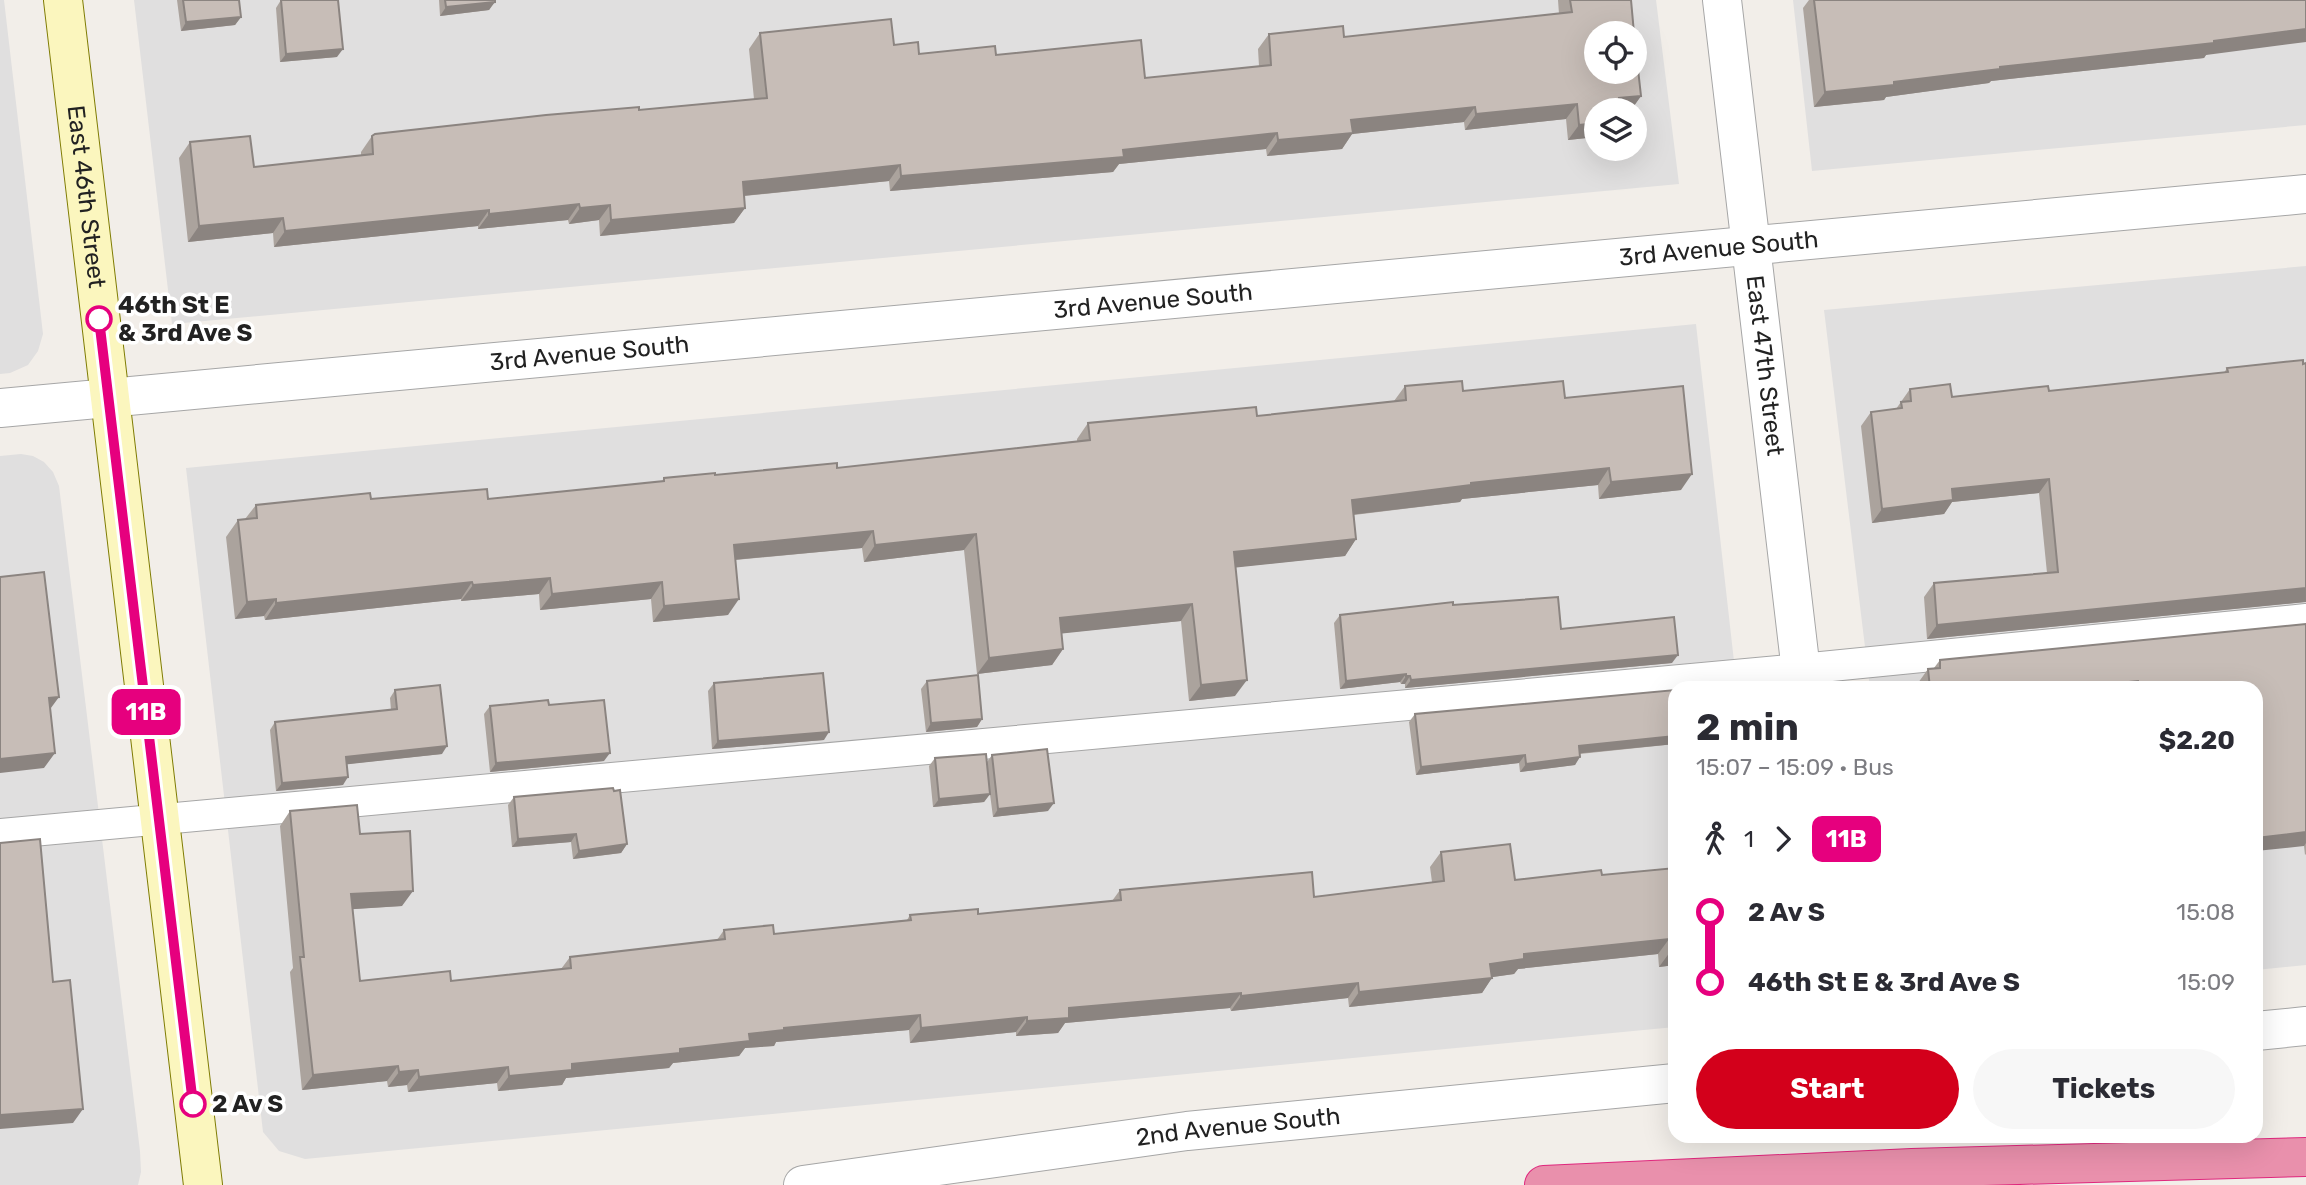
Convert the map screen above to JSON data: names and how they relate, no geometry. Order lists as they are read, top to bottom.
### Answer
{
  "streets": {
    "main road": ["East 46th Street"],
    "street": ["3rd Avenue South", "East 47th Street", "2nd Avenue South"]
  },
  "crossings": [
    ["East 46th Street", "3rd Avenue South"],
    ["3rd Avenue South", "East 47th Street"]
  ],
  "places": ["46th St E & 3rd Ave S", "2 Av S"],
  "lines": ["bus line 11B"],
  "page": {
    "on_map": "11B",
    "heading": ["2 min", "15:07 – 15:09 · Bus", "$2.20"],
    "legs": ["1", "11B"],
    "list": [
      {
        "name": "2 Av S",
        "value": "15:08"
      },
      {
        "name": "46th St E & 3rd Ave S",
        "value": "15:09"
      }
    ],
    "buttons": ["Start", "Tickets"]
  }
}
